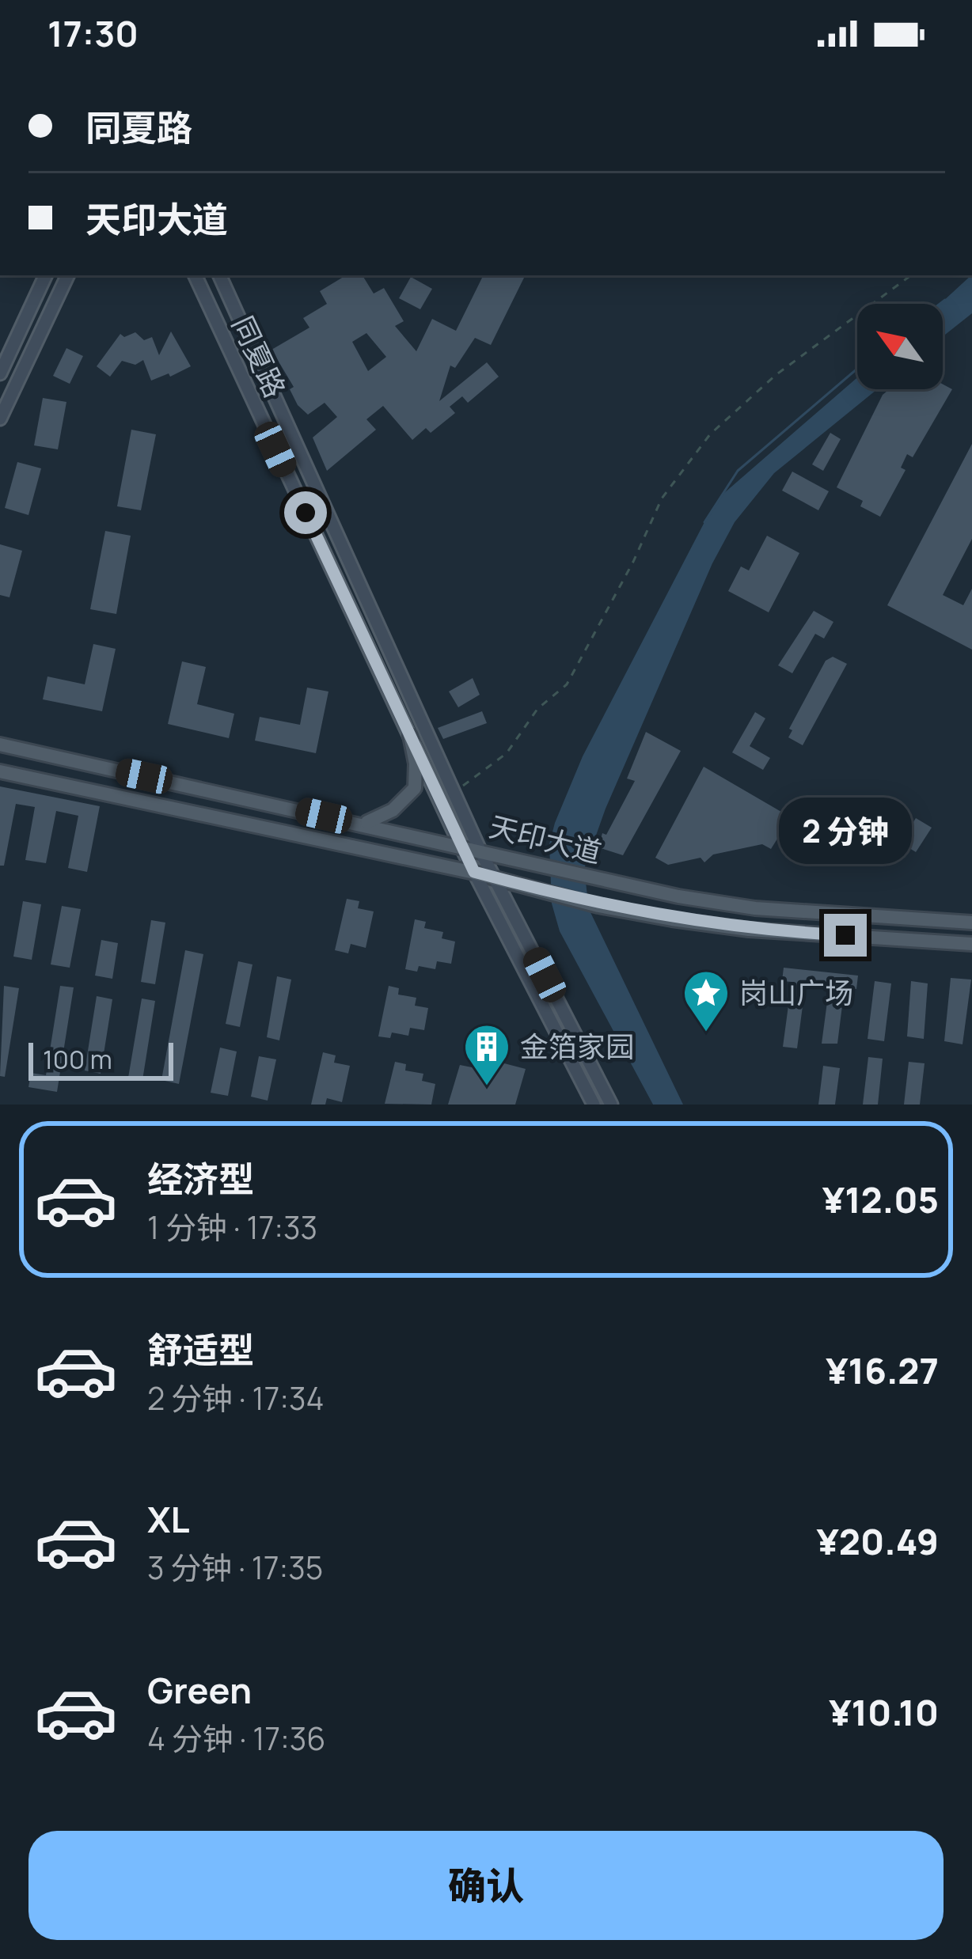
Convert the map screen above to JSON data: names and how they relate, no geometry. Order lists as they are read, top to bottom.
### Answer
{
  "streets": {
    "main road": ["同夏路", "天印大道"]
  },
  "crossings": [
    ["同夏路", "天印大道"]
  ],
  "places": {
    "place": ["岗山广场"],
    "building": ["金箔家园"]
  },
  "scale_bar": "100 m",
  "north": "top left",
  "page": {
    "status": "17:30",
    "banner": ["同夏路", "天印大道"],
    "bubble": "2 分钟",
    "scale": "100 m",
    "list": [
      {
        "name": "经济型",
        "note": "1 分钟 · 17:33",
        "value": "¥12.05"
      },
      {
        "name": "舒适型",
        "note": "2 分钟 · 17:34",
        "value": "¥16.27"
      },
      {
        "name": "XL",
        "note": "3 分钟 · 17:35",
        "value": "¥20.49"
      },
      {
        "name": "Green",
        "note": "4 分钟 · 17:36",
        "value": "¥10.10"
      }
    ],
    "buttons": "确认"
  }
}
